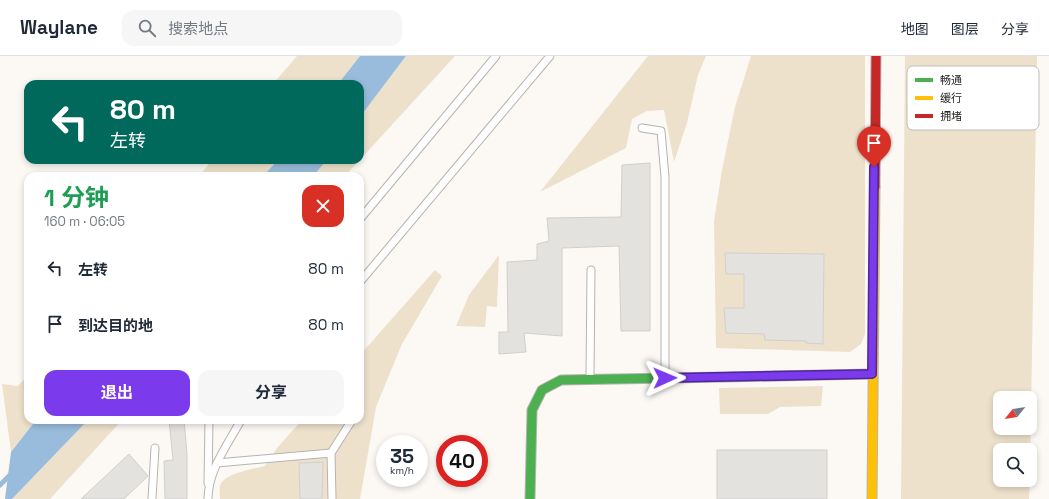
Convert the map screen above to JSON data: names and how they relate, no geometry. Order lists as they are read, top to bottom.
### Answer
{
  "legend": ["畅通", "缓行", "拥堵"],
  "north": "bottom left",
  "page": {
    "header": "Waylane",
    "search": "搜索地点",
    "nav": ["地图", "图层", "分享"],
    "turn": ["80 m", "左转"],
    "heading": ["1 分钟", "160 m · 06:05"],
    "list": [
      {
        "name": "左转",
        "value": "80 m"
      },
      {
        "name": "到达目的地",
        "value": "80 m"
      }
    ],
    "buttons": ["退出", "分享"],
    "speed": "35 km/h",
    "limit": "40"
  }
}
